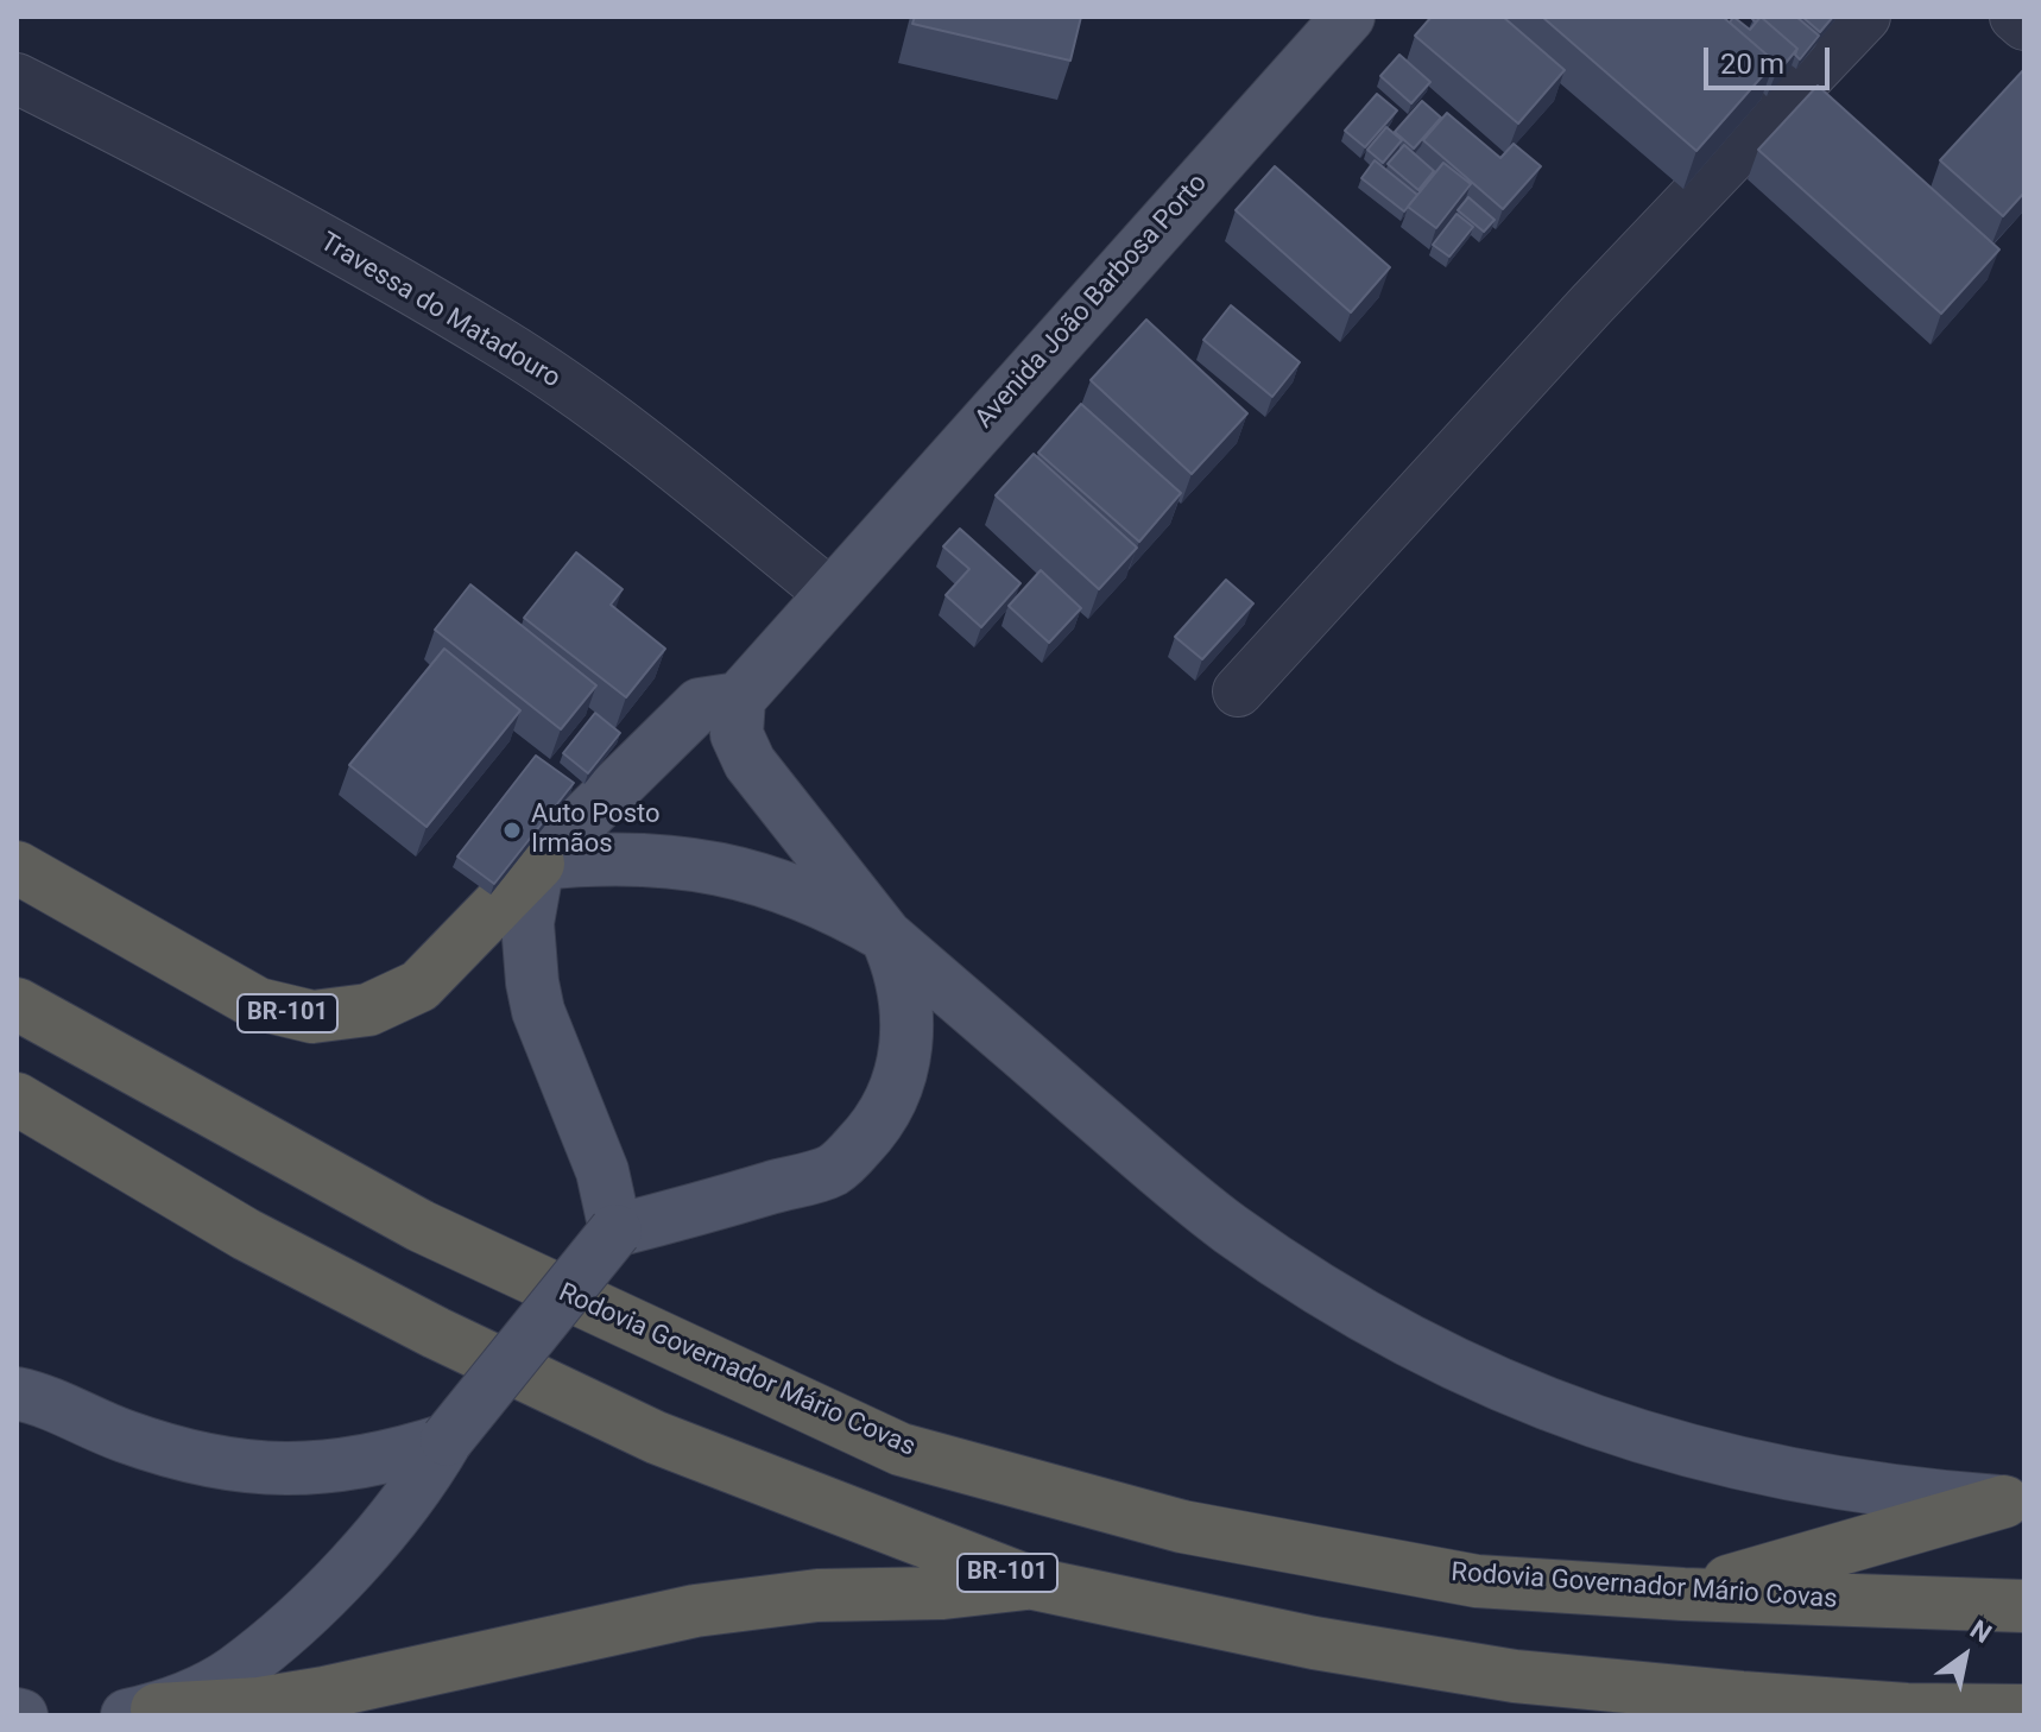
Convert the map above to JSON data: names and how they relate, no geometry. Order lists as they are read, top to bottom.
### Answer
{
  "streets": {
    "highway": ["BR-101", "Rodovia Governador Mário Covas"],
    "main road": ["Avenida João Barbosa Porto"],
    "street": ["Travessa do Matadouro"]
  },
  "crossings": [
    ["Avenida João Barbosa Porto", "Travessa do Matadouro"]
  ],
  "places": ["Auto Posto Irmãos"],
  "scale_bar": "20 m",
  "north": "top right"
}
